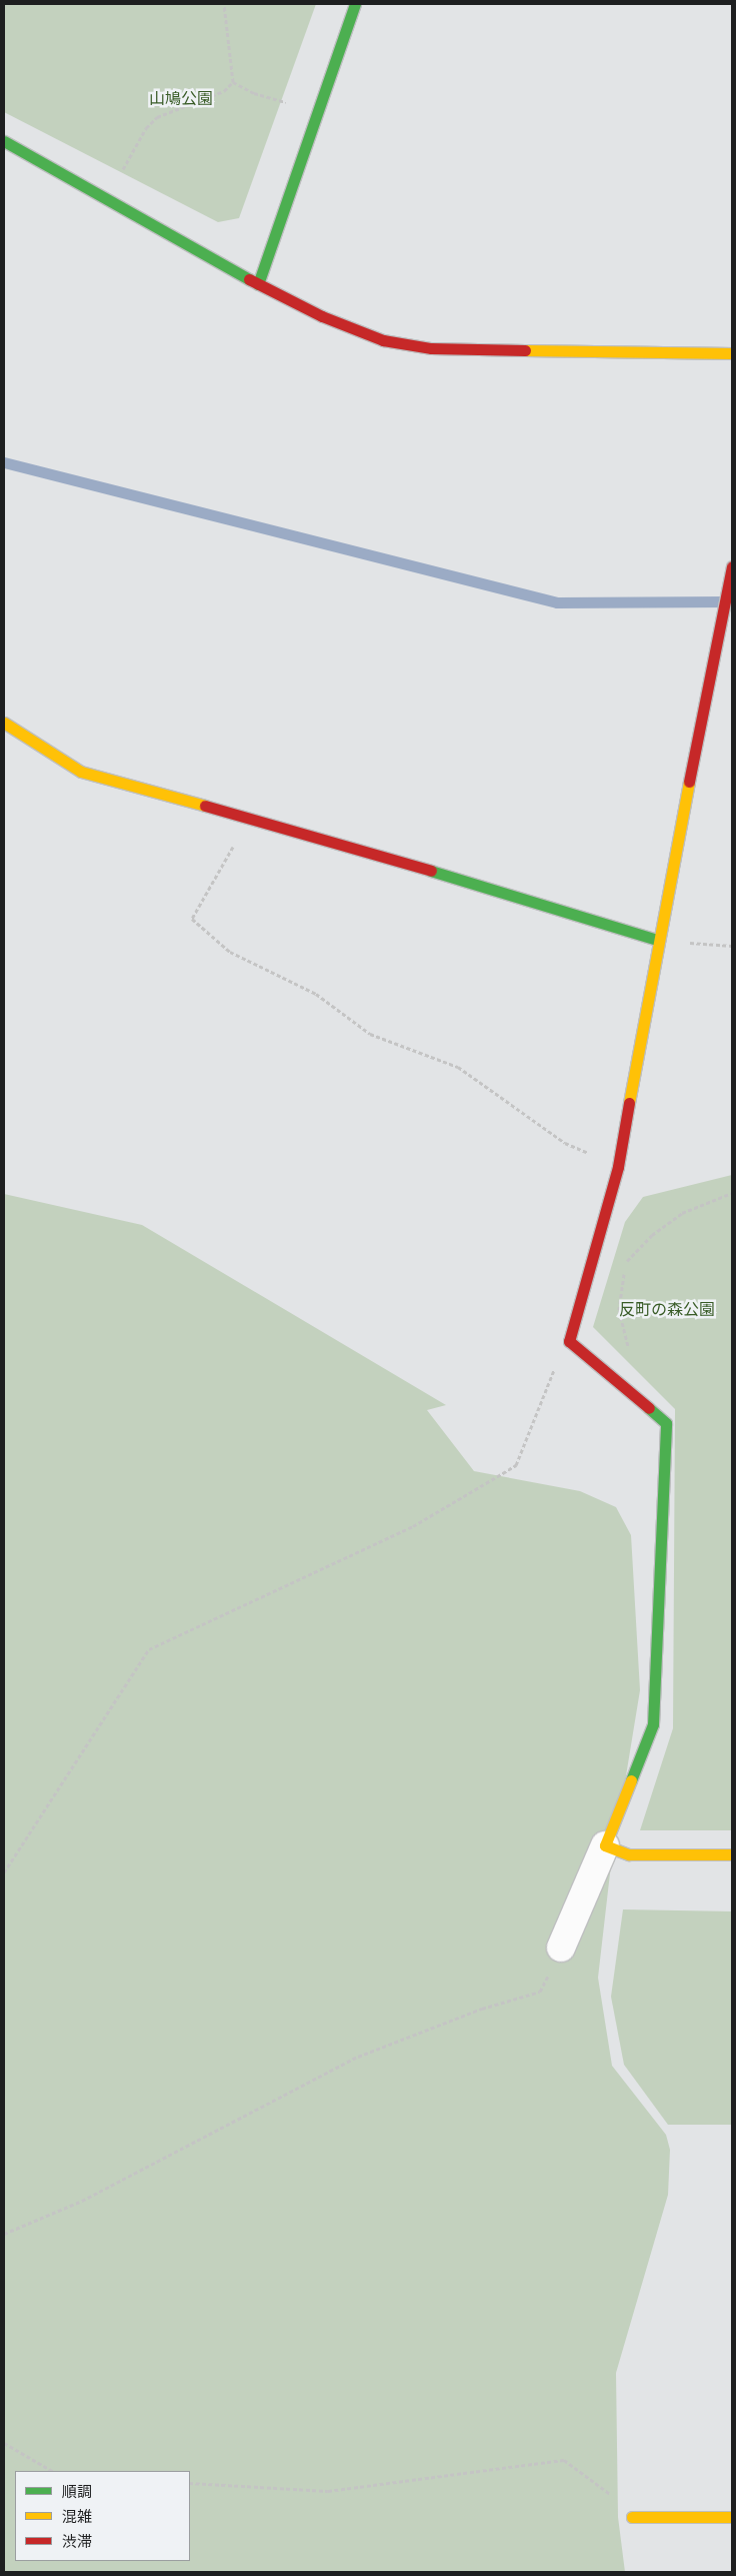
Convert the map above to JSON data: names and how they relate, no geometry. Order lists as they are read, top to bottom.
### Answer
{
  "parks": ["山鳩公園", "反町の森公園"],
  "legend": ["順調", "混雑", "渋滞"]
}
